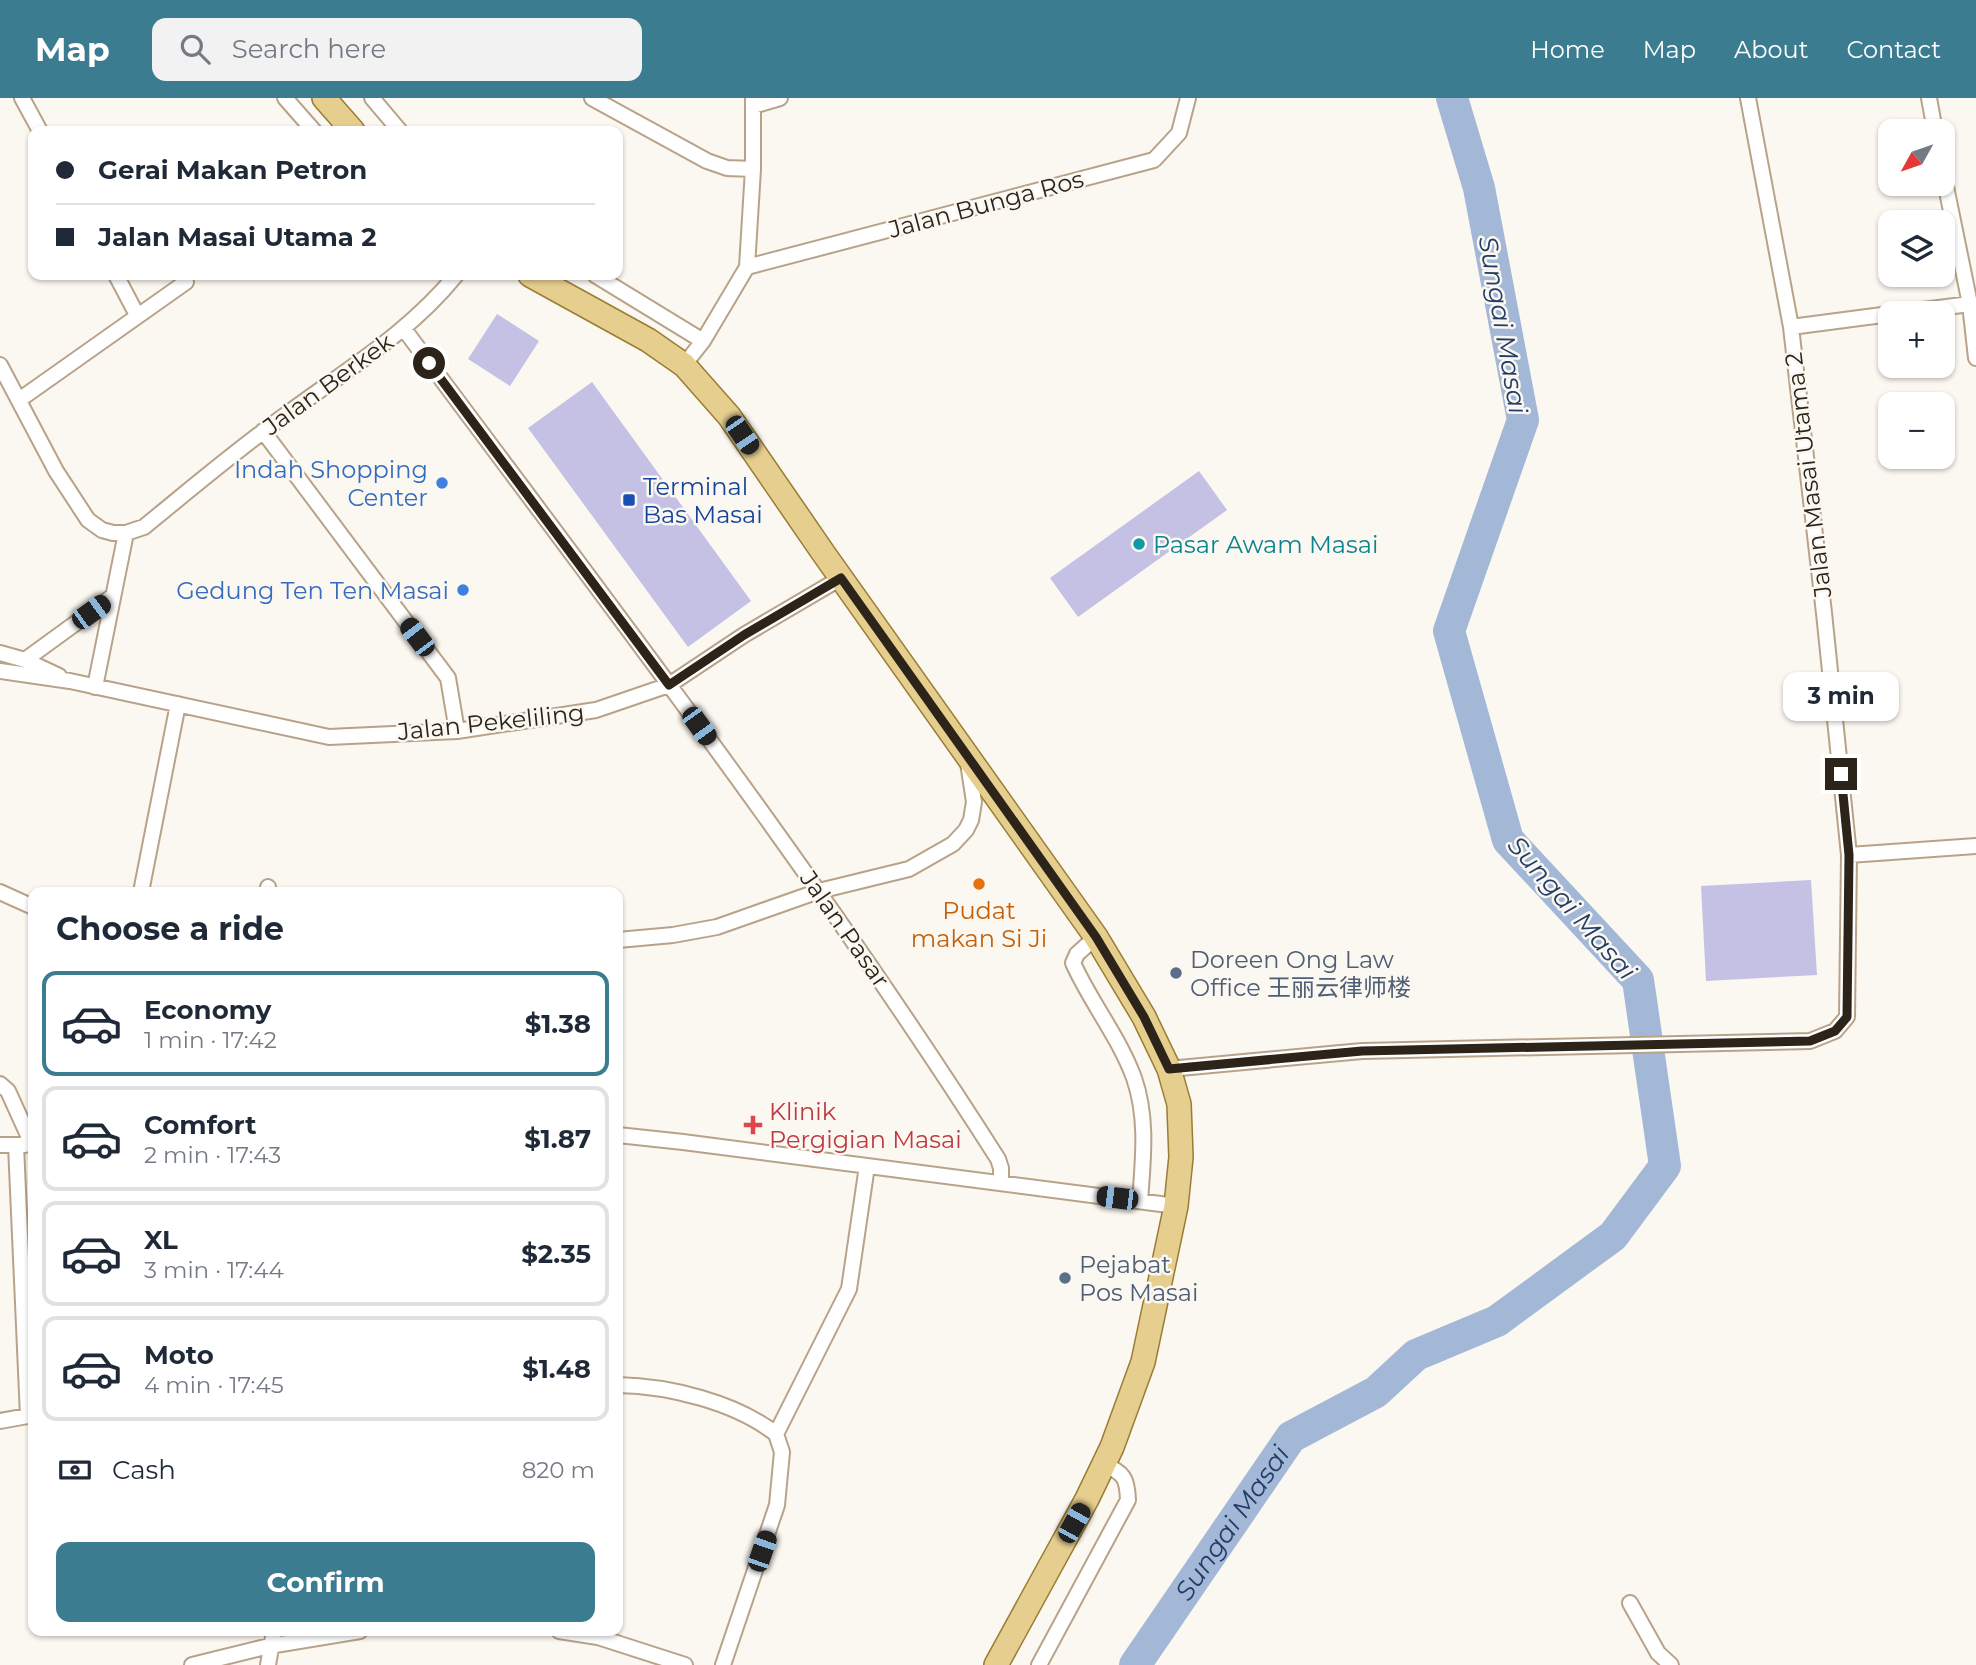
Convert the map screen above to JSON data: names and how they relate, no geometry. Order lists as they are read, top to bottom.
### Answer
{
  "streets": {
    "street": [
      "Jalan Bunga Ros",
      "Jalan Berkek",
      "Jalan Masai Utama 2",
      "Jalan Pekeliling",
      "Jalan Pasar"
    ]
  },
  "crossings": [
    ["Jalan Berkek", "Jalan Pasar"],
    ["Jalan Pekeliling", "Jalan Pasar"]
  ],
  "water": ["Sungai Masai"],
  "places": {
    "other": [
      "Indah Shopping Center",
      "Pasar Awam Masai",
      "Gedung Ten Ten Masai",
      "Pudat makan Si Ji",
      "Doreen Ong Law Office 王丽云律师楼",
      "Pejabat Pos Masai"
    ],
    "transit": ["Terminal Bas Masai"],
    "health": ["Klinik Pergigian Masai"]
  },
  "north": "bottom left",
  "page": {
    "header": "Map",
    "search": "Search here",
    "nav": [
      "Home",
      "Map",
      "About",
      "Contact"
    ],
    "map_buttons": ["+", "−"],
    "banner": ["Gerai Makan Petron", "Jalan Masai Utama 2"],
    "bubble": "3 min",
    "heading": "Choose a ride",
    "list": [
      {
        "name": "Economy",
        "note": "1 min · 17:42",
        "value": "$1.38"
      },
      {
        "name": "Comfort",
        "note": "2 min · 17:43",
        "value": "$1.87"
      },
      {
        "name": "XL",
        "note": "3 min · 17:44",
        "value": "$2.35"
      },
      {
        "name": "Moto",
        "note": "4 min · 17:45",
        "value": "$1.48"
      }
    ],
    "pay": ["Cash", "820 m"],
    "buttons": "Confirm"
  }
}
